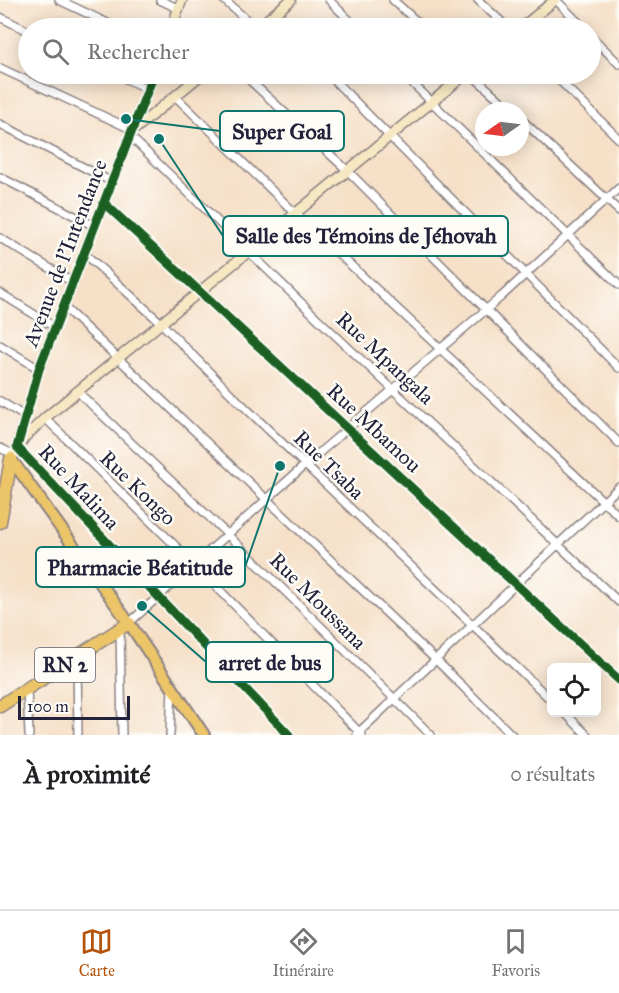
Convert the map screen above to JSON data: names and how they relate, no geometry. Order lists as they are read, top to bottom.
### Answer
{
  "streets": {
    "highway": ["RN 2"],
    "main road": ["Avenue de l'Intendance"],
    "street": [
      "Rue Mpangala",
      "Rue Mbamou",
      "Rue Tsaba",
      "Rue Malima",
      "Rue Kongo",
      "Rue Moussana"
    ]
  },
  "crossings": [
    ["Avenue de l'Intendance", "Rue Mpangala"],
    ["Avenue de l'Intendance", "Rue Mbamou"],
    ["Avenue de l'Intendance", "Rue Tsaba"],
    ["Avenue de l'Intendance", "Rue Malima"]
  ],
  "places": [
    "Super Goal",
    "Salle des Témoins de Jéhovah",
    "Pharmacie Béatitude",
    "arret de bus"
  ],
  "scale_bar": "100 m",
  "north": "left",
  "page": {
    "search": "Rechercher",
    "scale": "100 m",
    "heading": ["À proximité", "0 résultats"],
    "nav": ["Carte", "Itinéraire", "Favoris"]
  }
}
